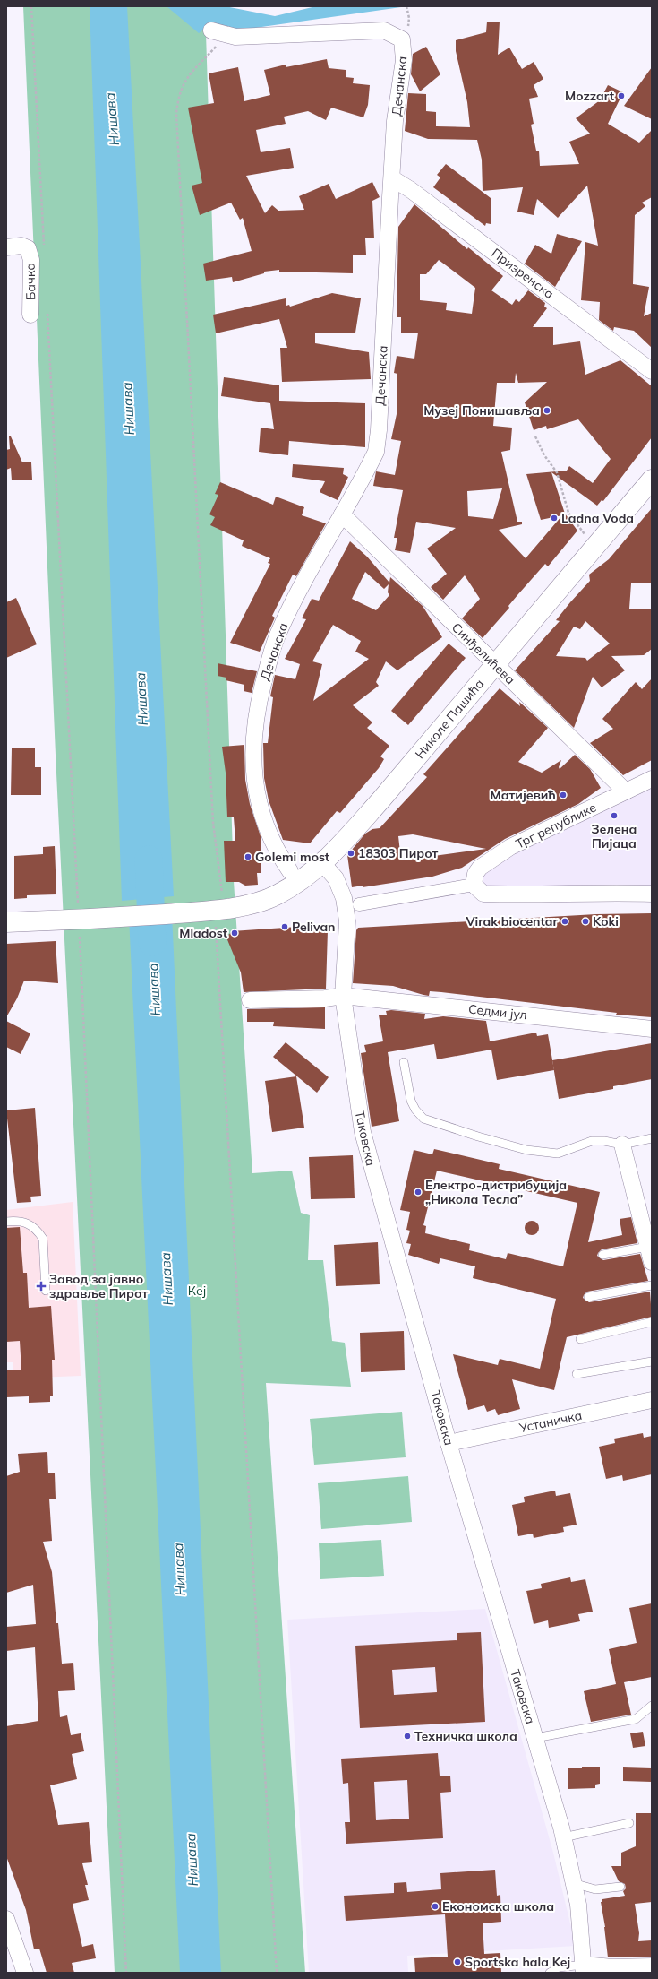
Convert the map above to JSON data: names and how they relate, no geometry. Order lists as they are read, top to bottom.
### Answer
{
  "streets": {
    "main road": ["Николе Пашића"],
    "street": [
      "Дечанска",
      "Призренска",
      "Бачка",
      "Синђелићева",
      "Трг републике",
      "Седми јул",
      "Таковска",
      "Устаничка"
    ]
  },
  "crossings": [
    ["Дечанска", "Призренска"],
    ["Дечанска", "Синђелићева"],
    ["Синђелићева", "Николе Пашића"],
    ["Синђелићева", "Трг републике"],
    ["Николе Пашића", "Таковска"],
    ["Седми јул", "Таковска"],
    ["Таковска", "Устаничка"]
  ],
  "water": ["Нишава"],
  "parks": ["Кеј"],
  "places": {
    "other": [
      "Mozzart",
      "Музеј Понишавља",
      "Ladna Voda",
      "Матијевић",
      "Зелена Пијаца",
      "18303 Пирот",
      "Golemi most",
      "Virak biocentar",
      "Koki",
      "Pelivan",
      "Mladost",
      "Електро-дистрибуција „Никола Тесла”",
      "Техничка школа",
      "Економска школа",
      "Sportska hala Kej"
    ],
    "health": ["Завод за јавно здравље Пирот"]
  }
}
